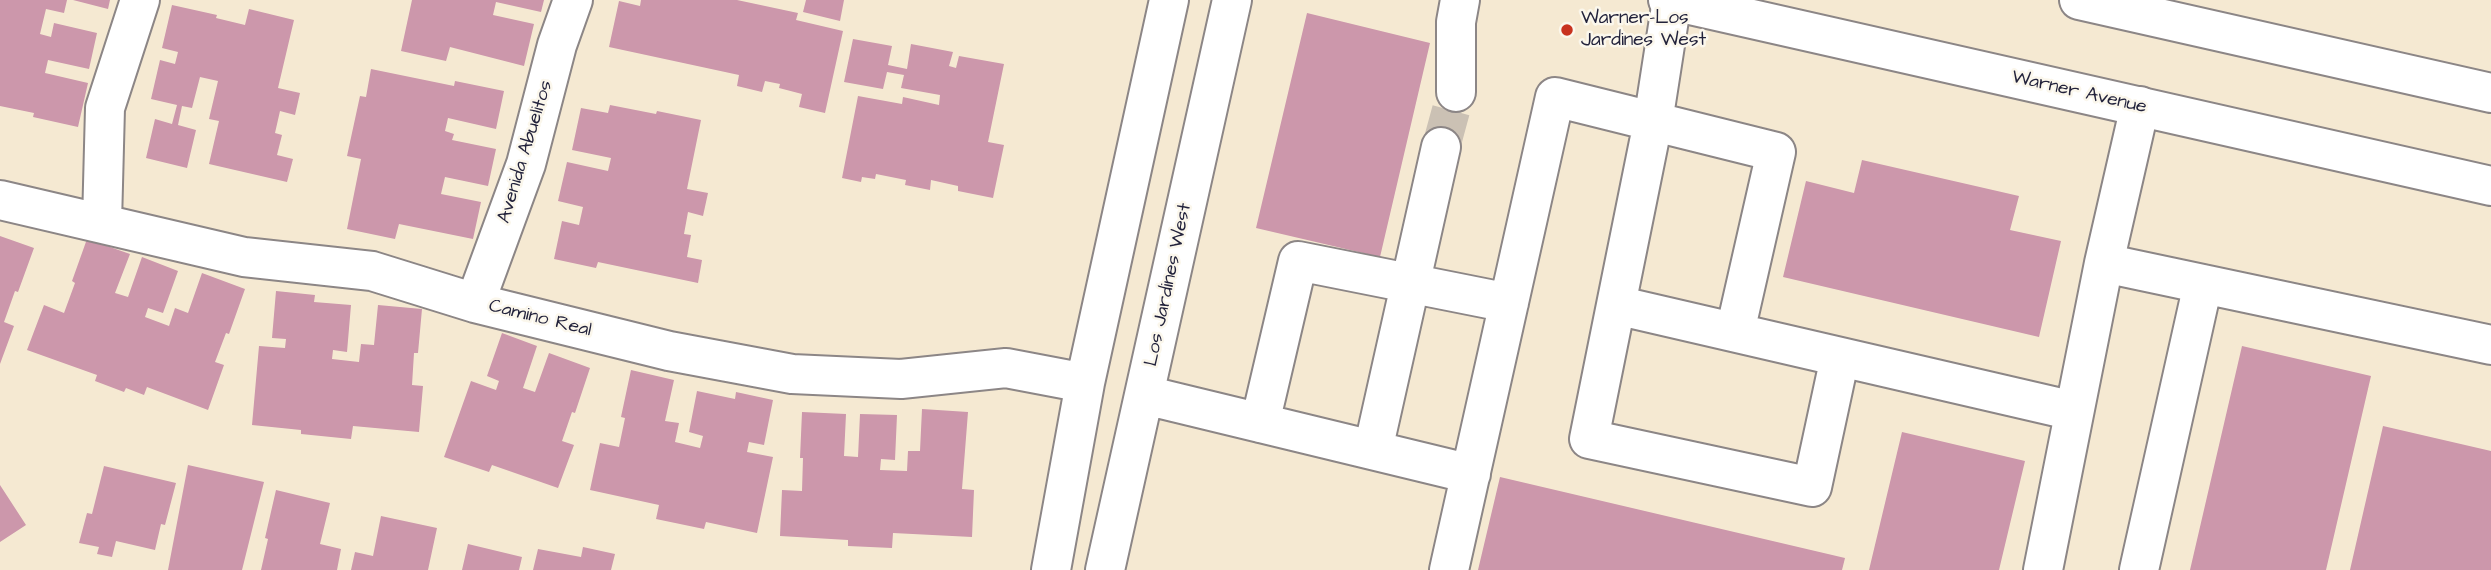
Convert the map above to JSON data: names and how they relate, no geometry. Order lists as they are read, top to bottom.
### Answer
{
  "streets": {
    "street": [
      "Warner Avenue",
      "Avenida Abuelitos",
      "Los Jardines West",
      "Camino Real"
    ]
  },
  "crossings": [
    ["Avenida Abuelitos", "Camino Real"]
  ],
  "places": ["Warner-Los Jardines West"]
}
